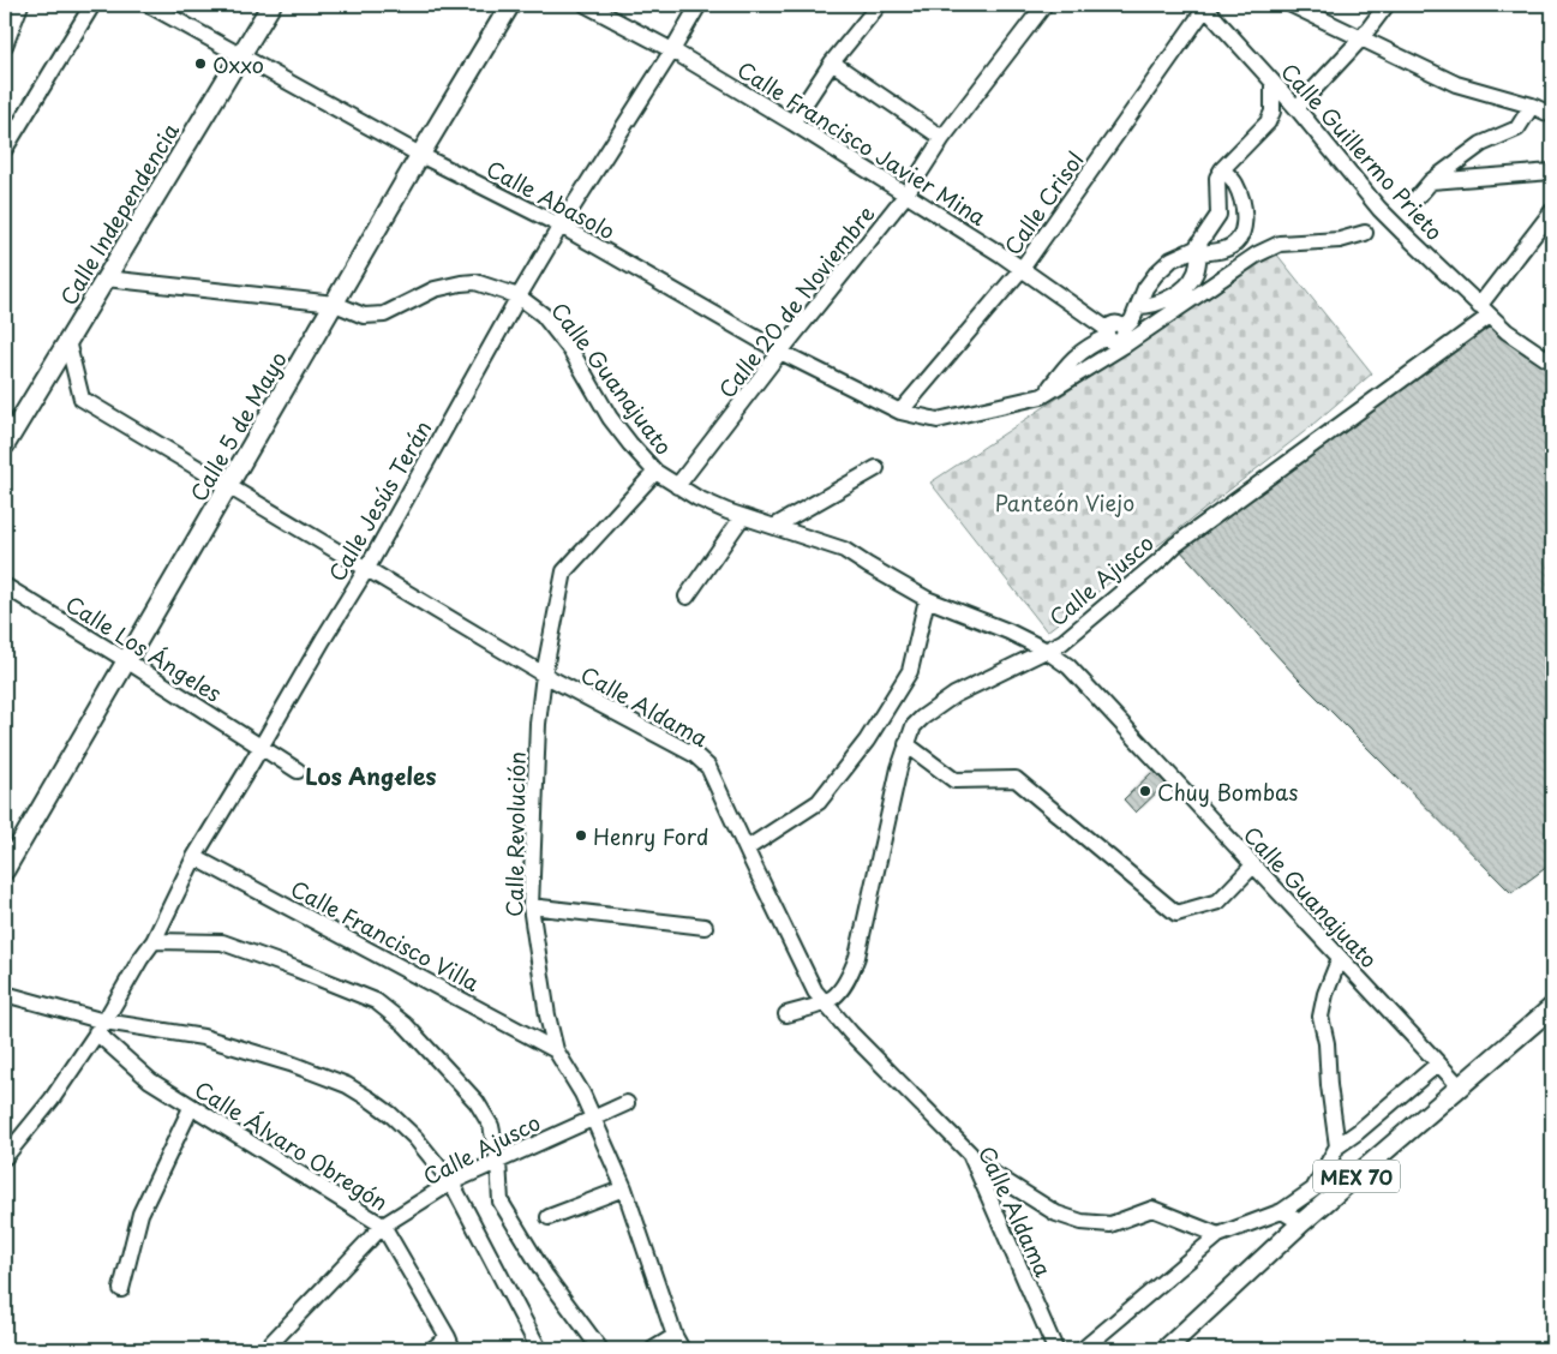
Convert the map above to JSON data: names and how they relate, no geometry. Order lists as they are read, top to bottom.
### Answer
{
  "streets": {
    "main road": ["Calle Independencia", "Calle 5 de Mayo", "MEX 70"],
    "street": [
      "Calle Francisco Javier Mina",
      "Calle Guillermo Prieto",
      "Calle Abasolo",
      "Calle Crisol",
      "Calle 20 de Noviembre",
      "Calle Guanajuato",
      "Calle Jesús Terán",
      "Calle Ajusco",
      "Calle Los Ángeles",
      "Calle Aldama",
      "Calle Revolución",
      "Calle Francisco Villa",
      "Calle Álvaro Obregón"
    ]
  },
  "crossings": [
    ["Calle Francisco Javier Mina", "Calle Crisol"],
    ["Calle Francisco Javier Mina", "Calle 20 de Noviembre"],
    ["Calle Francisco Javier Mina", "Calle Jesús Terán"],
    ["Calle Guillermo Prieto", "Calle Crisol"],
    ["Calle Guillermo Prieto", "Calle Ajusco"],
    ["Calle Abasolo", "Calle Crisol"],
    ["Calle Abasolo", "Calle Independencia"],
    ["Calle Abasolo", "Calle 20 de Noviembre"],
    ["Calle Abasolo", "Calle 5 de Mayo"],
    ["Calle Abasolo", "Calle Jesús Terán"],
    ["Calle Independencia", "Calle Guanajuato"],
    ["Calle Independencia", "Calle Aldama"],
    ["Calle 20 de Noviembre", "Calle Guanajuato"],
    ["Calle Guanajuato", "Calle 5 de Mayo"],
    ["Calle Guanajuato", "Calle Jesús Terán"],
    ["Calle Guanajuato", "Calle Ajusco"],
    ["Calle Guanajuato", "Calle Revolución"],
    ["Calle Guanajuato", "MEX 70"],
    ["Calle 5 de Mayo", "Calle Los Ángeles"],
    ["Calle 5 de Mayo", "Calle Aldama"],
    ["Calle Jesús Terán", "Calle Los Ángeles"],
    ["Calle Jesús Terán", "Calle Aldama"],
    ["Calle Jesús Terán", "Calle Francisco Villa"],
    ["Calle Jesús Terán", "Calle Álvaro Obregón"],
    ["Calle Ajusco", "Calle Aldama"],
    ["Calle Ajusco", "Calle Revolución"],
    ["Calle Ajusco", "Calle Álvaro Obregón"],
    ["Calle Aldama", "Calle Revolución"],
    ["Calle Revolución", "Calle Francisco Villa"]
  ],
  "districts": ["Los Angeles"],
  "parks": ["Panteón Viejo"],
  "places": ["Oxxo", "Chuy Bombas", "Henry Ford"]
}
